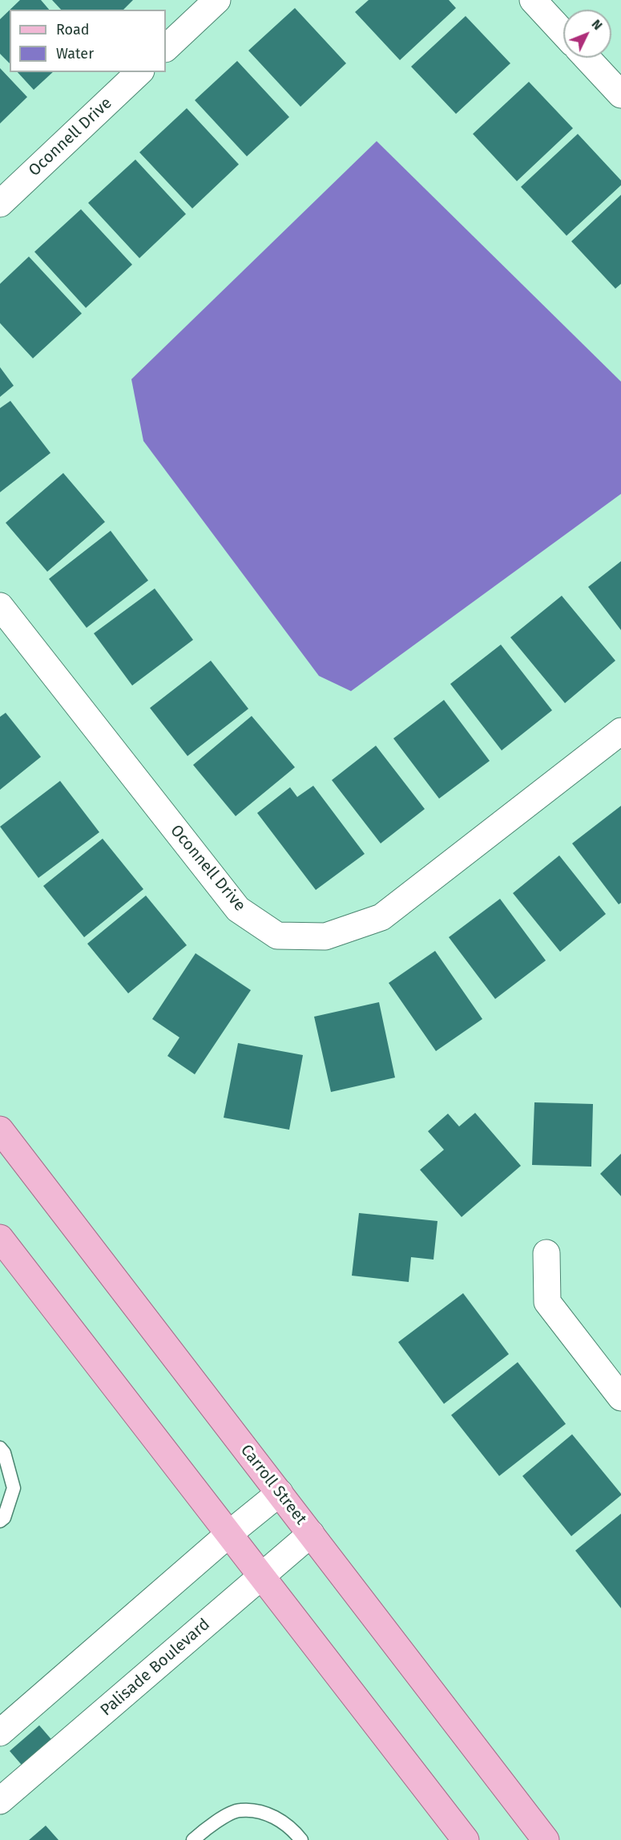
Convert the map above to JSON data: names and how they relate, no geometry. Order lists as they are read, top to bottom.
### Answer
{
  "streets": {
    "main road": ["Carroll Street"],
    "street": ["Oconnell Drive", "Palisade Boulevard"]
  },
  "crossings": [
    ["Carroll Street", "Palisade Boulevard"]
  ],
  "legend": ["Road", "Water"],
  "north": "top right"
}
